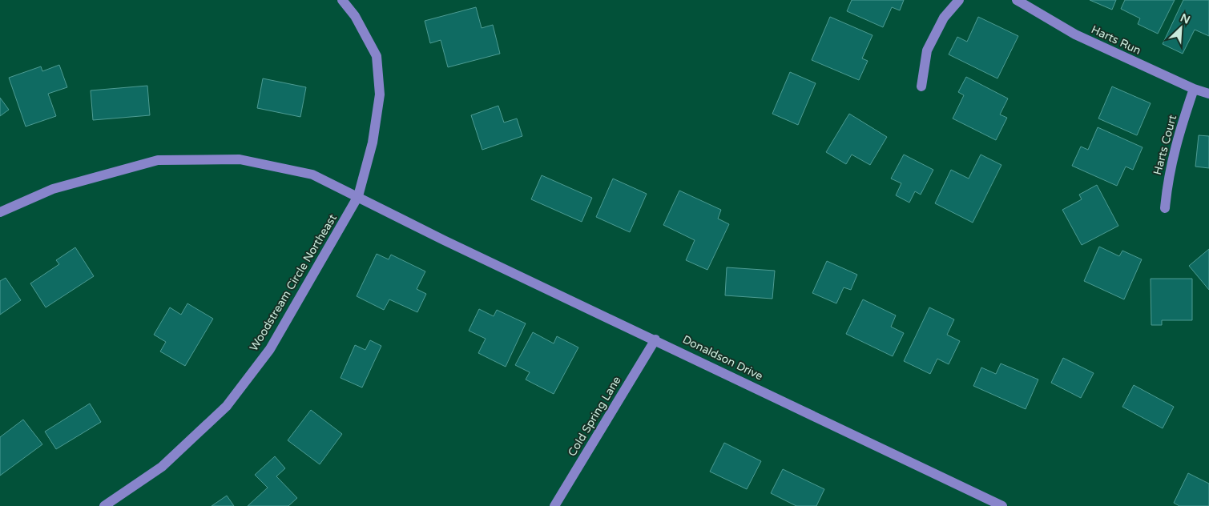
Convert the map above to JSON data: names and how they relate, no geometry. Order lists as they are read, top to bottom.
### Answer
{
  "streets": {
    "street": [
      "Harts Run",
      "Harts Court",
      "Woodstream Circle Northeast",
      "Donaldson Drive",
      "Cold Spring Lane"
    ]
  },
  "crossings": [
    ["Harts Run", "Harts Court"],
    ["Woodstream Circle Northeast", "Donaldson Drive"],
    ["Donaldson Drive", "Cold Spring Lane"]
  ],
  "north": "top right"
}
